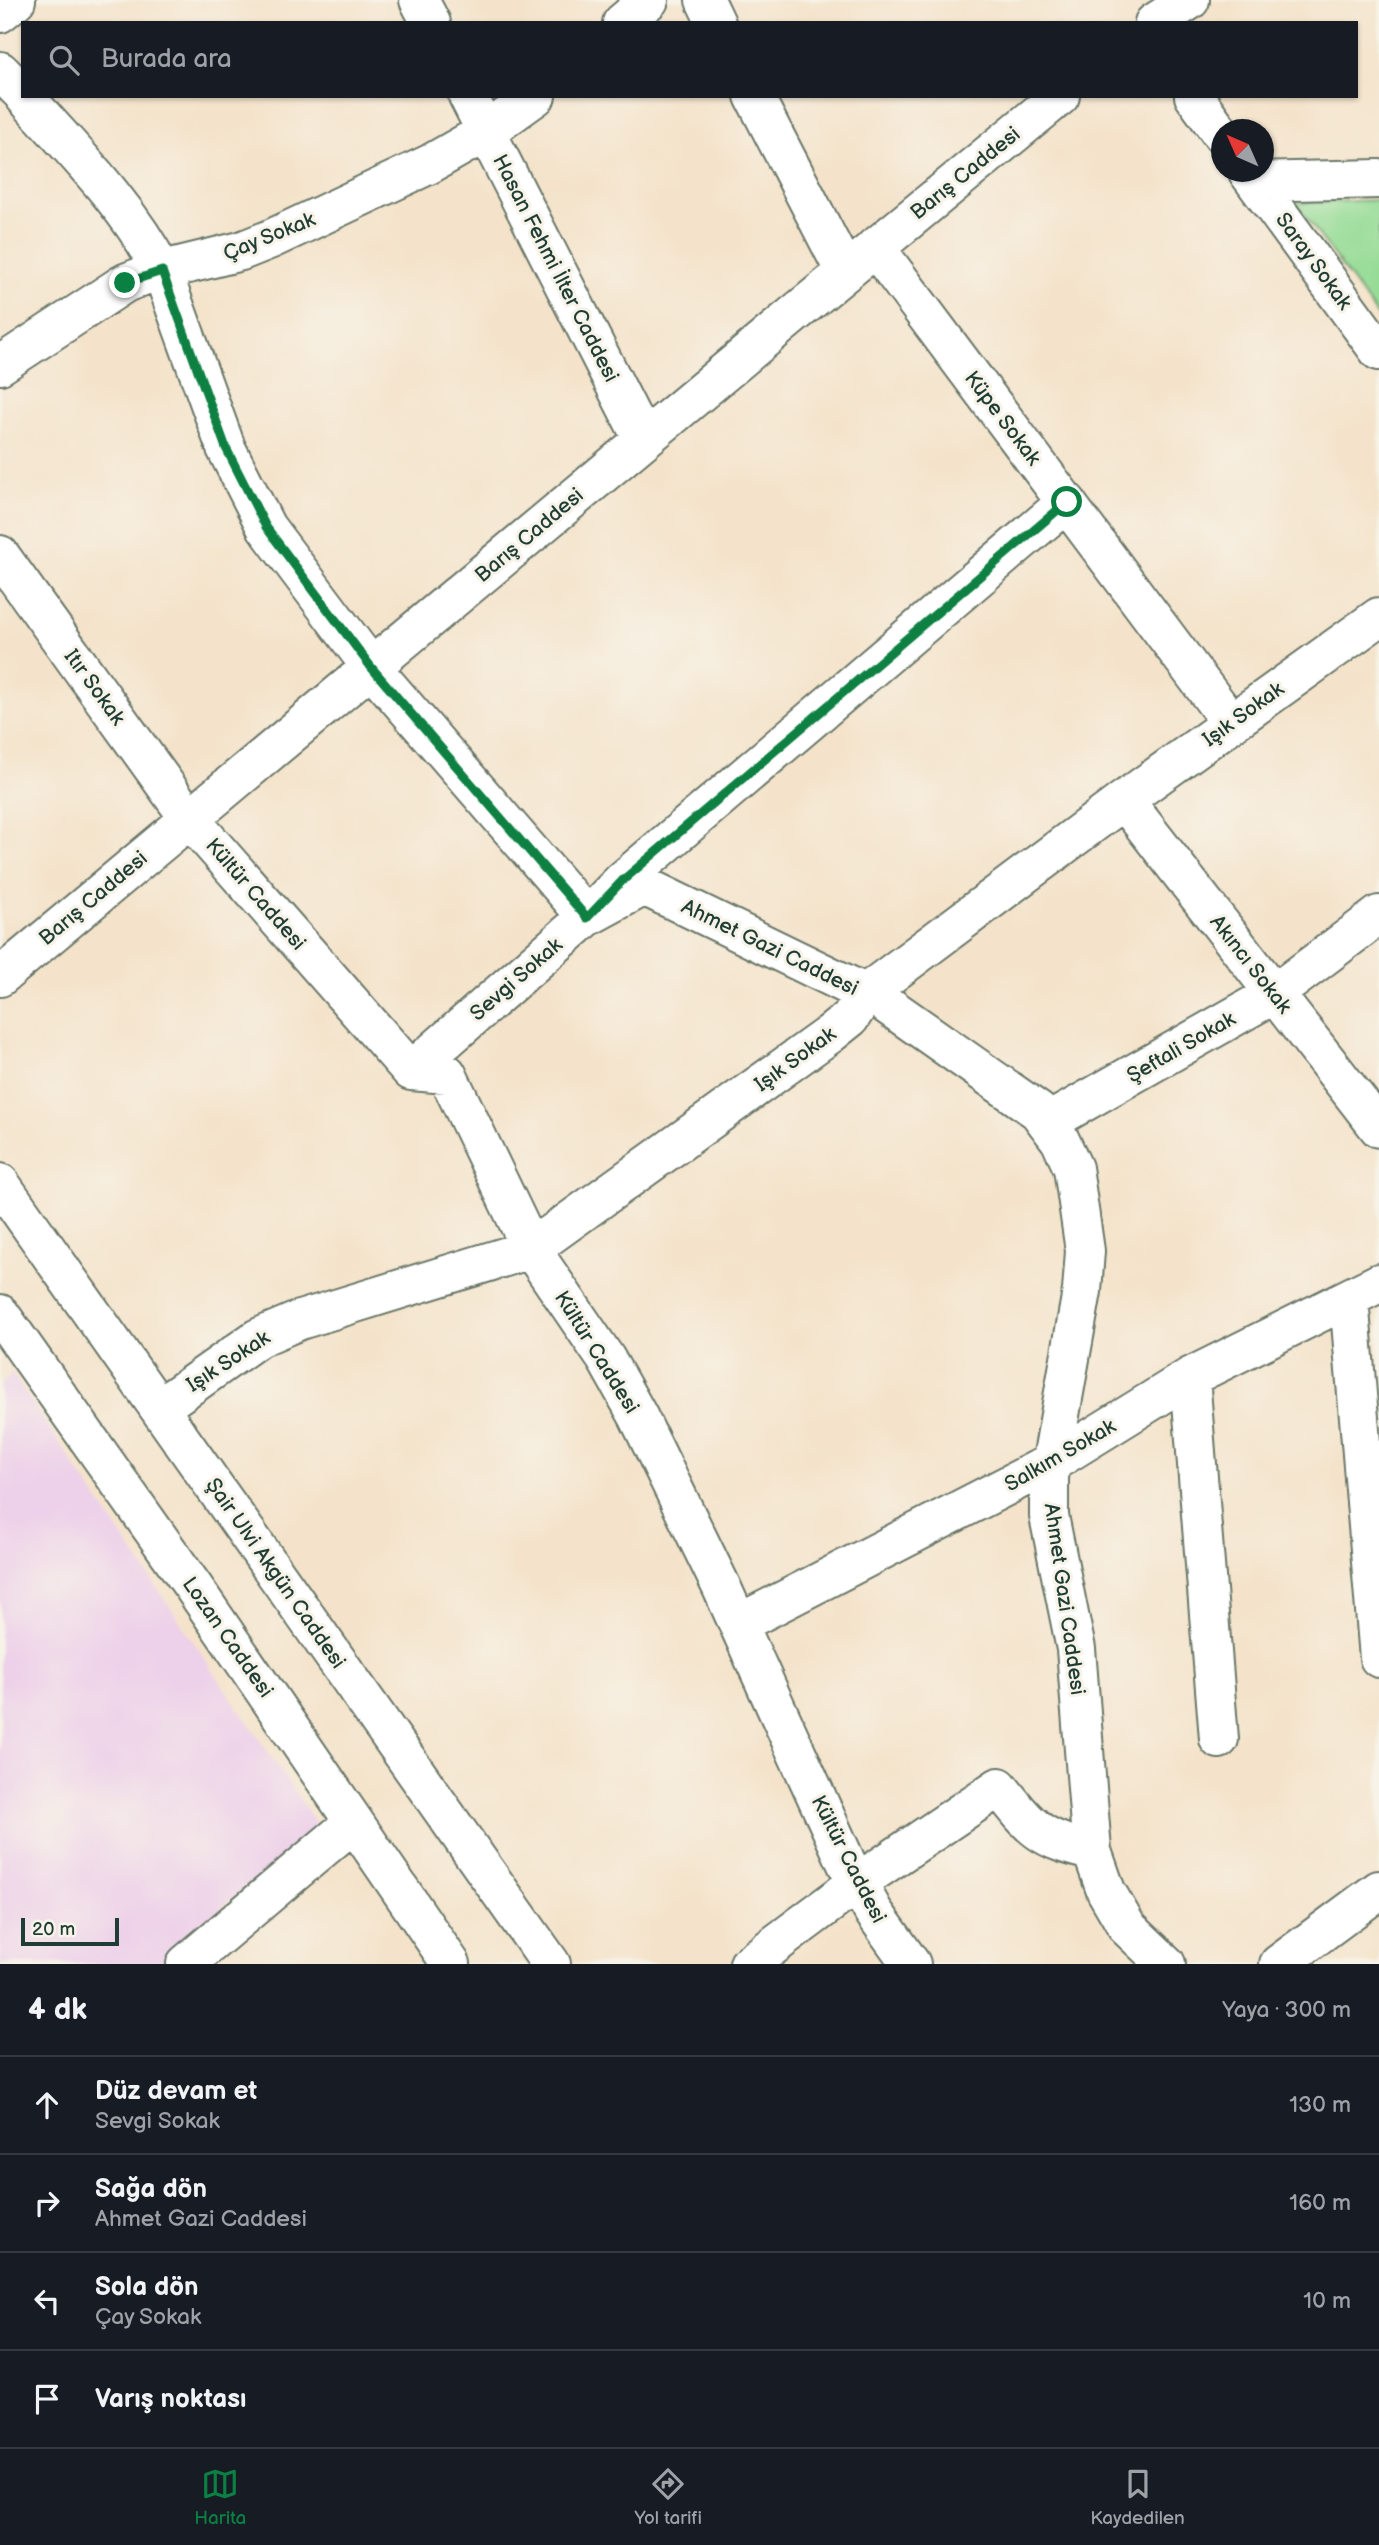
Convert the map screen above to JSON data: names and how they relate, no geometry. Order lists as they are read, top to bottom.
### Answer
{
  "streets": {
    "street": [
      "Barış Caddesi",
      "Çay Sokak",
      "Saray Sokak",
      "Hasan Fehmi İlter Caddesi",
      "Küpe Sokak",
      "Itır Sokak",
      "Işık Sokak",
      "Kültür Caddesi",
      "Ahmet Gazi Caddesi",
      "Akıncı Sokak",
      "Sevgi Sokak",
      "Şeftali Sokak",
      "Salkım Sokak",
      "Şair Ulvi Akgün Caddesi",
      "Lozan Caddesi"
    ]
  },
  "crossings": [
    ["Barış Caddesi", "Hasan Fehmi İlter Caddesi"],
    ["Barış Caddesi", "Küpe Sokak"],
    ["Barış Caddesi", "Itır Sokak"],
    ["Barış Caddesi", "Kültür Caddesi"],
    ["Çay Sokak", "Hasan Fehmi İlter Caddesi"],
    ["Küpe Sokak", "Işık Sokak"],
    ["Küpe Sokak", "Sevgi Sokak"],
    ["Itır Sokak", "Kültür Caddesi"],
    ["Işık Sokak", "Kültür Caddesi"],
    ["Işık Sokak", "Ahmet Gazi Caddesi"],
    ["Işık Sokak", "Akıncı Sokak"],
    ["Işık Sokak", "Şair Ulvi Akgün Caddesi"],
    ["Kültür Caddesi", "Sevgi Sokak"],
    ["Kültür Caddesi", "Salkım Sokak"],
    ["Ahmet Gazi Caddesi", "Sevgi Sokak"],
    ["Ahmet Gazi Caddesi", "Şeftali Sokak"],
    ["Ahmet Gazi Caddesi", "Salkım Sokak"],
    ["Akıncı Sokak", "Şeftali Sokak"]
  ],
  "scale_bar": "20 m",
  "north": "top left",
  "page": {
    "search": "Burada ara",
    "scale": "20 m",
    "heading": ["4 dk", "Yaya · 300 m"],
    "list": [
      ["Düz devam et", "Sevgi Sokak", "130 m"],
      ["Sağa dön", "Ahmet Gazi Caddesi", "160 m"],
      ["Sola dön", "Çay Sokak", "10 m"],
      "Varış noktası"
    ],
    "nav": ["Harita", "Yol tarifi", "Kaydedilen"]
  }
}
